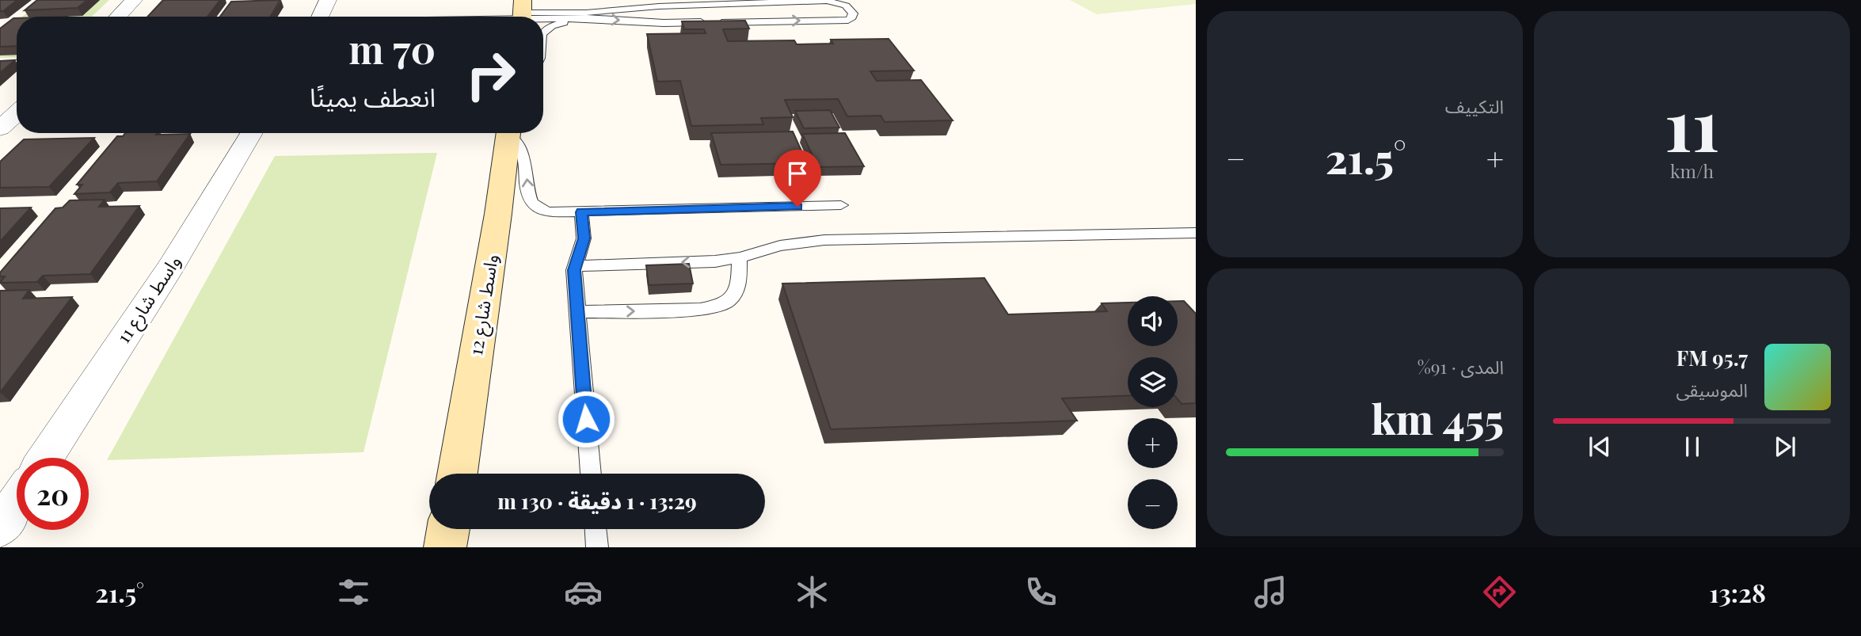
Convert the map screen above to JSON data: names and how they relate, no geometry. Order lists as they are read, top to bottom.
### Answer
{
  "streets": {
    "main road": ["واسط شارع 12"],
    "street": ["واسط شارع 11"]
  },
  "page": {
    "tile": [
      ["11", "km/h"],
      "التكييف",
      ["المدى · 91%", "455 km"]
    ],
    "turn": ["70 m", "انعطف يمينًا"],
    "heat": ["−", "21.5°", "+"],
    "map_buttons": ["+", "−"],
    "song": ["95.7 FM", "الموسيقى"],
    "limit": "20",
    "trip": "13:29 · 1 دقيقة · 130 m",
    "tabs": ["13:28", "21.5°"]
  }
}
